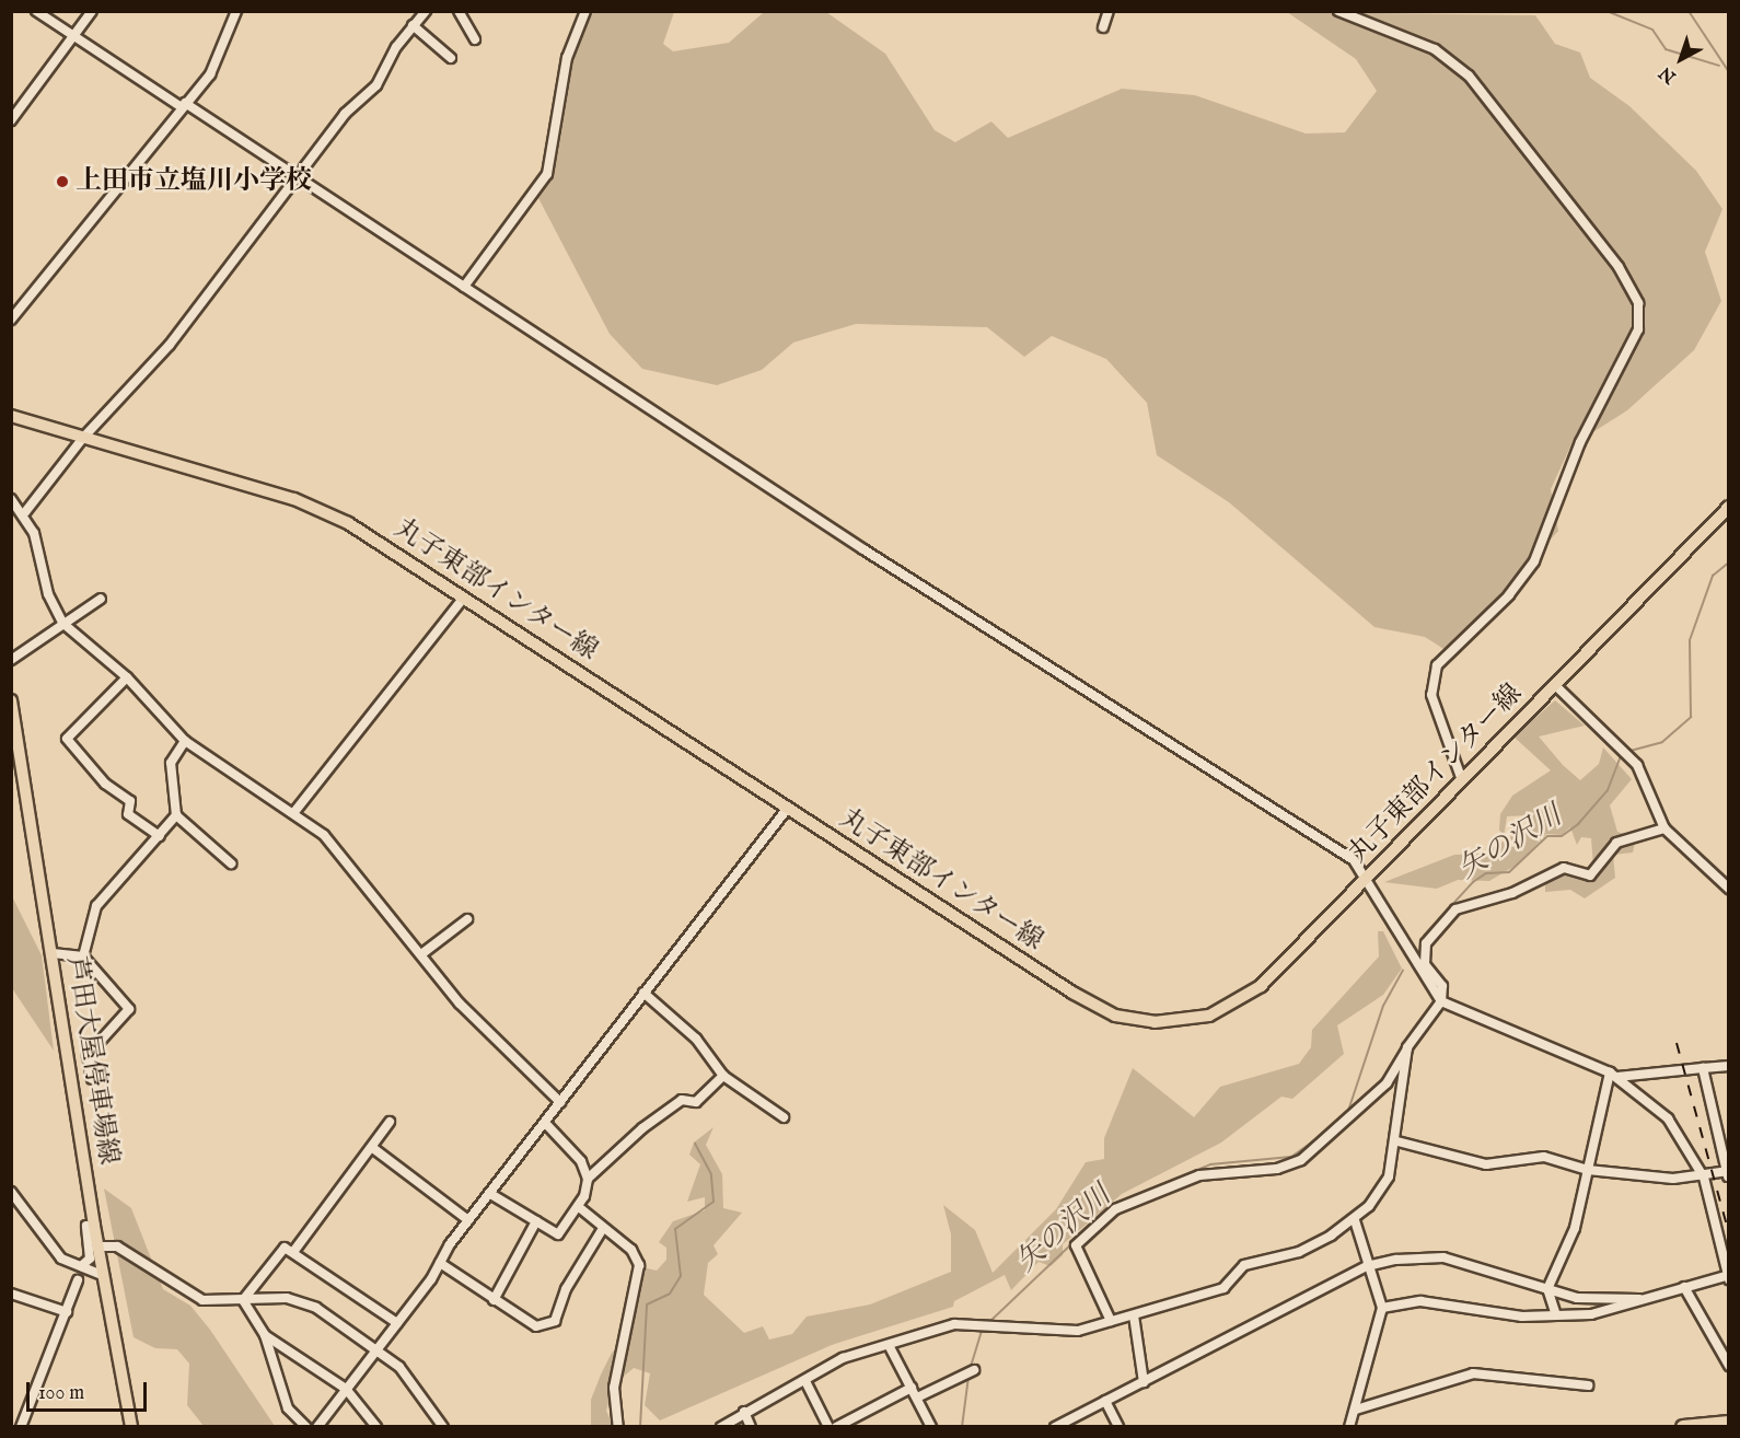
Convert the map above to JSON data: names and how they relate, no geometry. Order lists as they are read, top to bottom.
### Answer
{
  "streets": {
    "main road": ["丸子東部インター線", "芦田大屋停車場線"]
  },
  "water": ["矢の沢川"],
  "places": ["上田市立塩川小学校"],
  "scale_bar": "100 m",
  "north": "bottom left"
}
